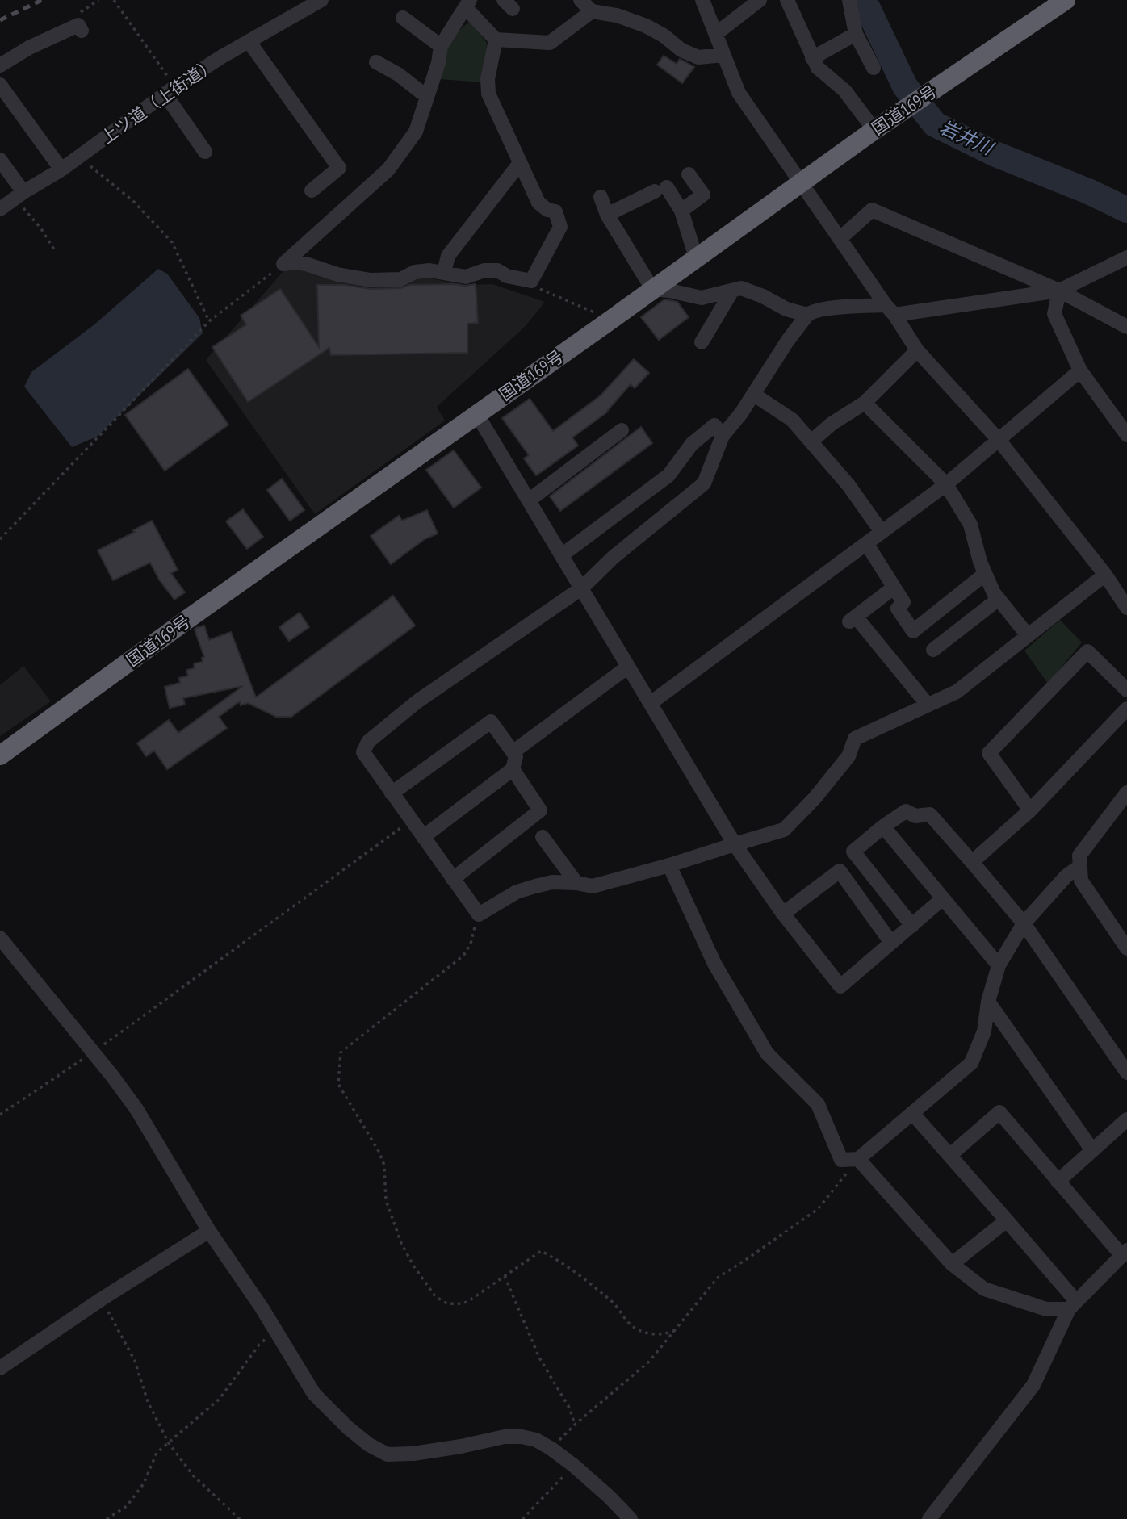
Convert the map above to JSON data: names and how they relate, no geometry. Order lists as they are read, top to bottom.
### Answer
{
  "streets": {
    "highway": ["国道169号"],
    "street": ["上ツ道（上街道）"]
  },
  "water": ["岩井川"]
}
